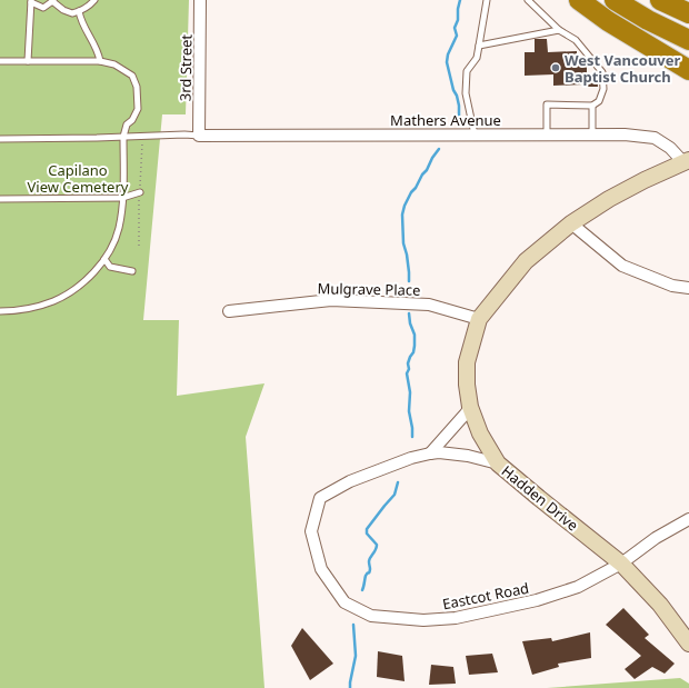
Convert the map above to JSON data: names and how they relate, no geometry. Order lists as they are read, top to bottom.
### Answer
{
  "streets": {
    "street": [
      "3rd Street",
      "Mathers Avenue",
      "Mulgrave Place",
      "Hadden Drive",
      "Eastcot Road"
    ]
  },
  "crossings": [
    ["3rd Street", "Mathers Avenue"],
    ["Mathers Avenue", "Hadden Drive"],
    ["Mulgrave Place", "Hadden Drive"],
    ["Hadden Drive", "Eastcot Road"]
  ],
  "parks": ["Capilano View Cemetery"],
  "places": ["West Vancouver Baptist Church"]
}
